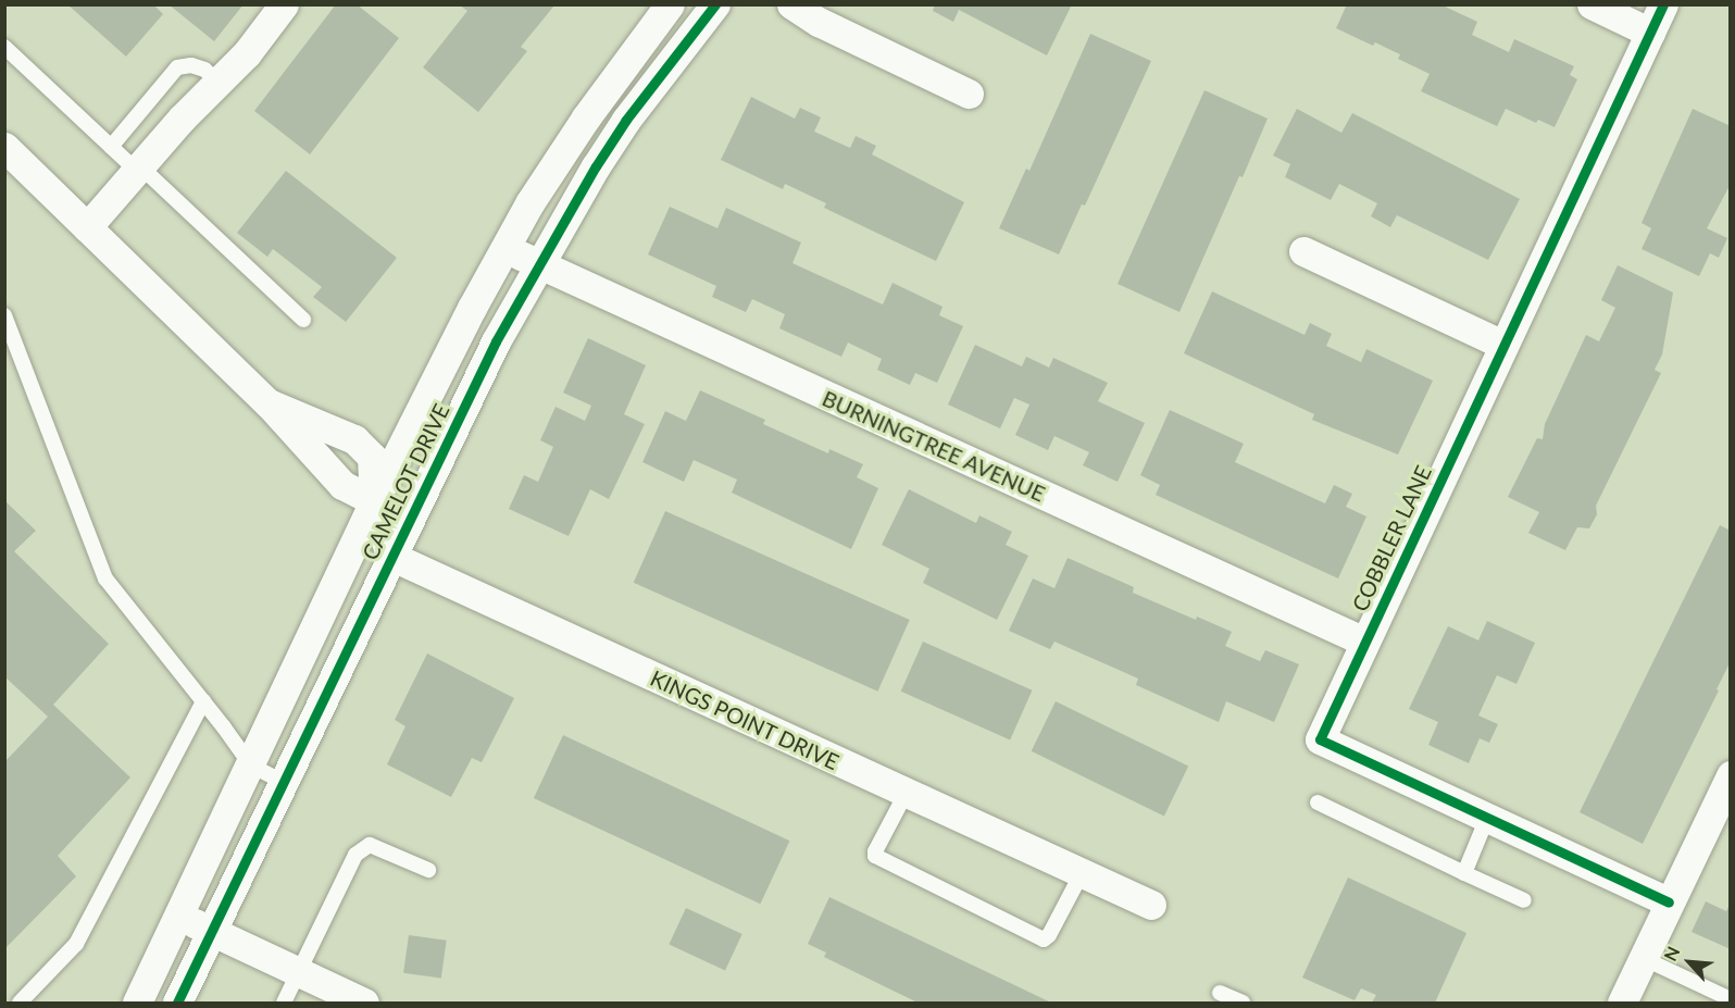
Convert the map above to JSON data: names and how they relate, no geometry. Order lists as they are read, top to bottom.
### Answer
{
  "streets": {
    "street": [
      "BURNINGTREE AVENUE",
      "CAMELOT DRIVE",
      "COBBLER LANE",
      "KINGS POINT DRIVE"
    ]
  },
  "crossings": [
    ["BURNINGTREE AVENUE", "CAMELOT DRIVE"],
    ["BURNINGTREE AVENUE", "COBBLER LANE"],
    ["CAMELOT DRIVE", "KINGS POINT DRIVE"]
  ],
  "north": "top left"
}
